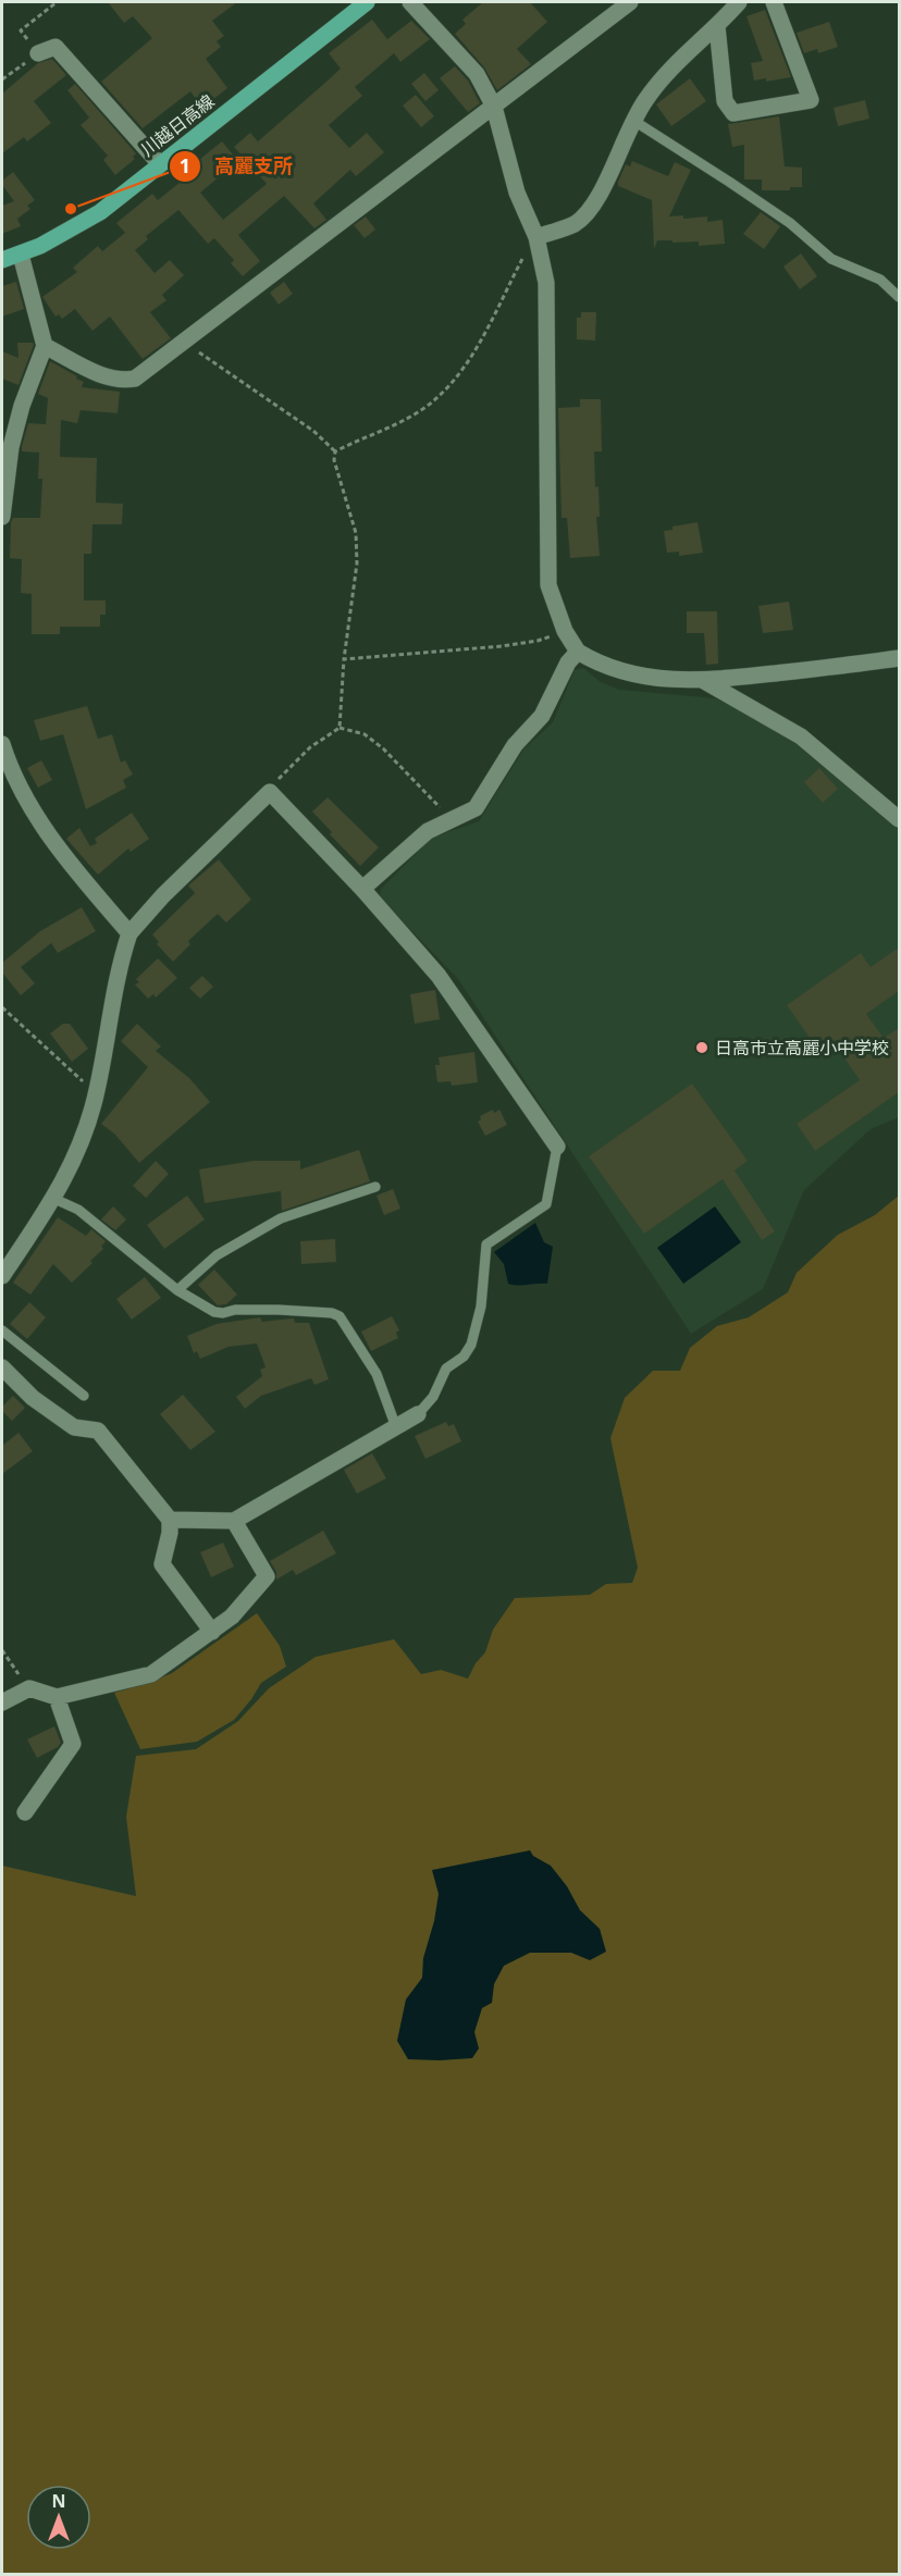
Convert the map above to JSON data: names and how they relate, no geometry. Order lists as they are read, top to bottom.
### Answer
{
  "streets": {
    "main road": ["川越日高線"]
  },
  "places": ["高麗支所", "日高市立高麗小中学校"],
  "north": "top"
}
